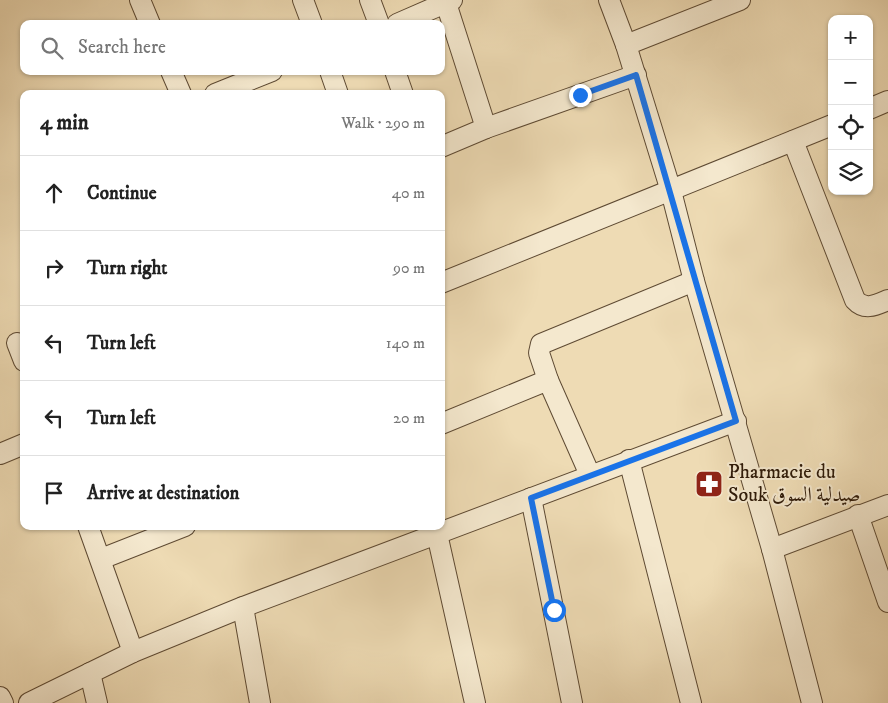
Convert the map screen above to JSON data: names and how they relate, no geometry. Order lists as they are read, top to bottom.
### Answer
{
  "places": {
    "pharmacy": ["Pharmacie du Souk صيدلية السوق"]
  },
  "page": {
    "map_buttons": ["+", "−"],
    "search": "Search here",
    "heading": ["4 min", "Walk · 290 m"],
    "list": [
      ["Continue", "40 m"],
      ["Turn right", "90 m"],
      ["Turn left", "140 m"],
      ["Turn left", "20 m"],
      "Arrive at destination"
    ]
  }
}
